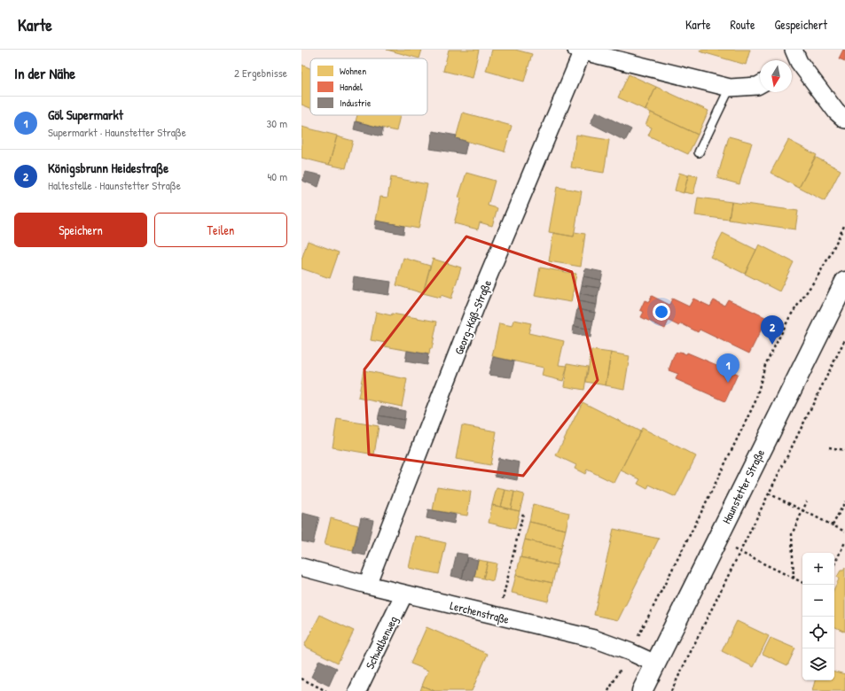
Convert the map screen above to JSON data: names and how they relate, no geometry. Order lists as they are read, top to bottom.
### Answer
{
  "streets": {
    "street": [
      "Georg-Käß-Straße",
      "Haunstetter Straße",
      "Lerchenstraße",
      "Schwalbenweg"
    ]
  },
  "crossings": [
    ["Georg-Käß-Straße", "Lerchenstraße"],
    ["Haunstetter Straße", "Lerchenstraße"],
    ["Lerchenstraße", "Schwalbenweg"]
  ],
  "legend": ["Wohnen", "Handel", "Industrie"],
  "north": "bottom",
  "page": {
    "header": "Karte",
    "nav": ["Karte", "Route", "Gespeichert"],
    "heading": ["In der Nähe", "2 Ergebnisse"],
    "list": [
      {
        "mark": "1",
        "name": "Göl Supermarkt",
        "note": "Supermarkt · Haunstetter Straße",
        "value": "30 m"
      },
      {
        "mark": "2",
        "name": "Königsbrunn Heidestraße",
        "note": "Haltestelle · Haunstetter Straße",
        "value": "40 m"
      }
    ],
    "buttons": ["Speichern", "Teilen"],
    "pins": ["2", "1"],
    "map_buttons": ["+", "−"]
  }
}
